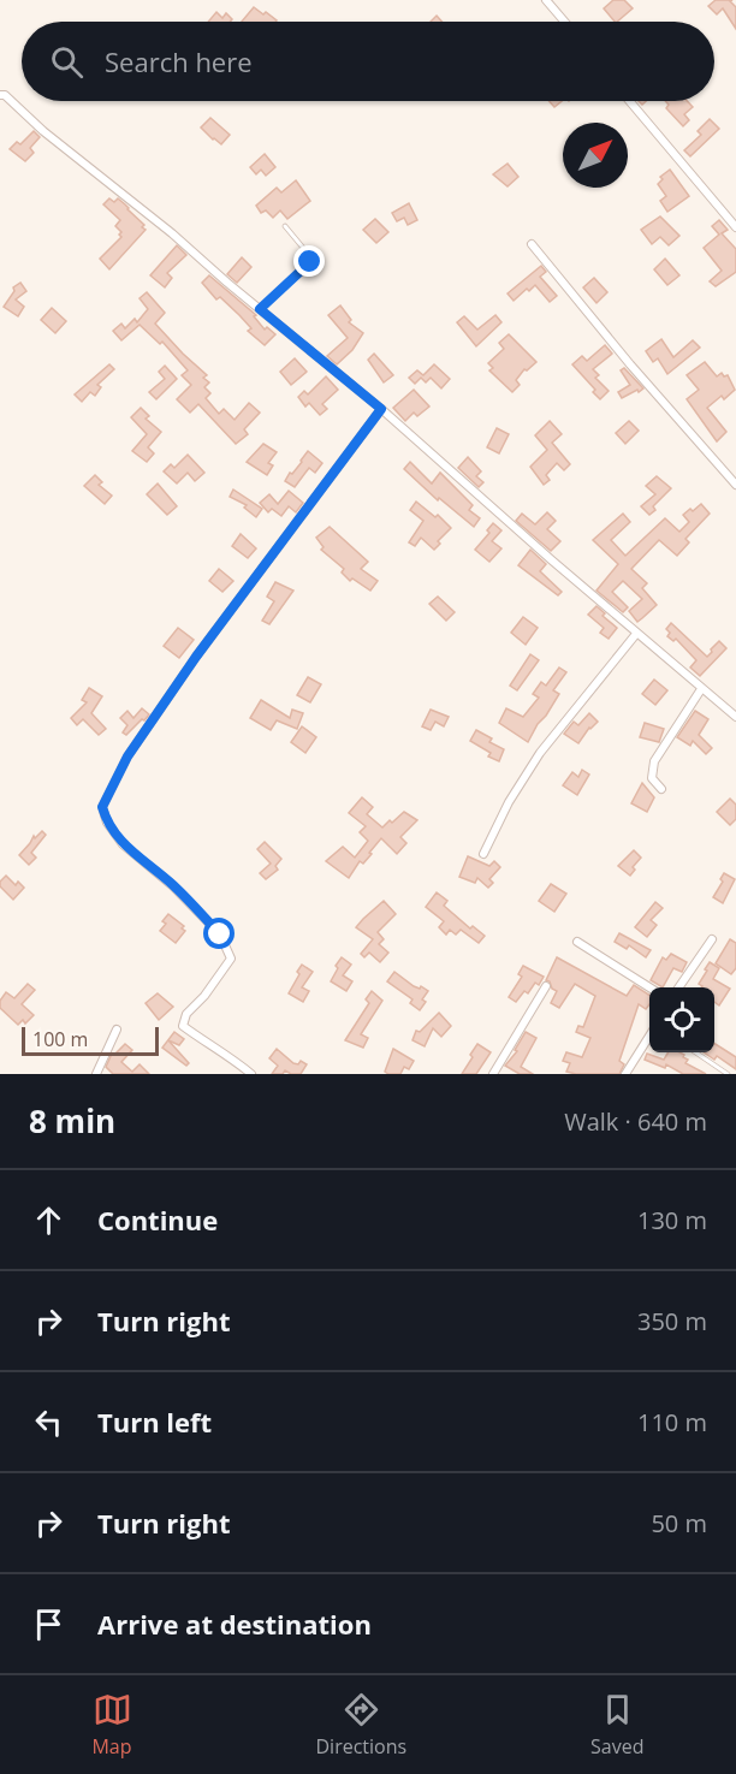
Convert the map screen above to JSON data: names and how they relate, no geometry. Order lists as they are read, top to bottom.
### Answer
{
  "scale_bar": "100 m",
  "north": "top right",
  "page": {
    "search": "Search here",
    "scale": "100 m",
    "heading": ["8 min", "Walk · 640 m"],
    "list": [
      ["Continue", "130 m"],
      ["Turn right", "350 m"],
      ["Turn left", "110 m"],
      ["Turn right", "50 m"],
      "Arrive at destination"
    ],
    "nav": ["Map", "Directions", "Saved"]
  }
}
